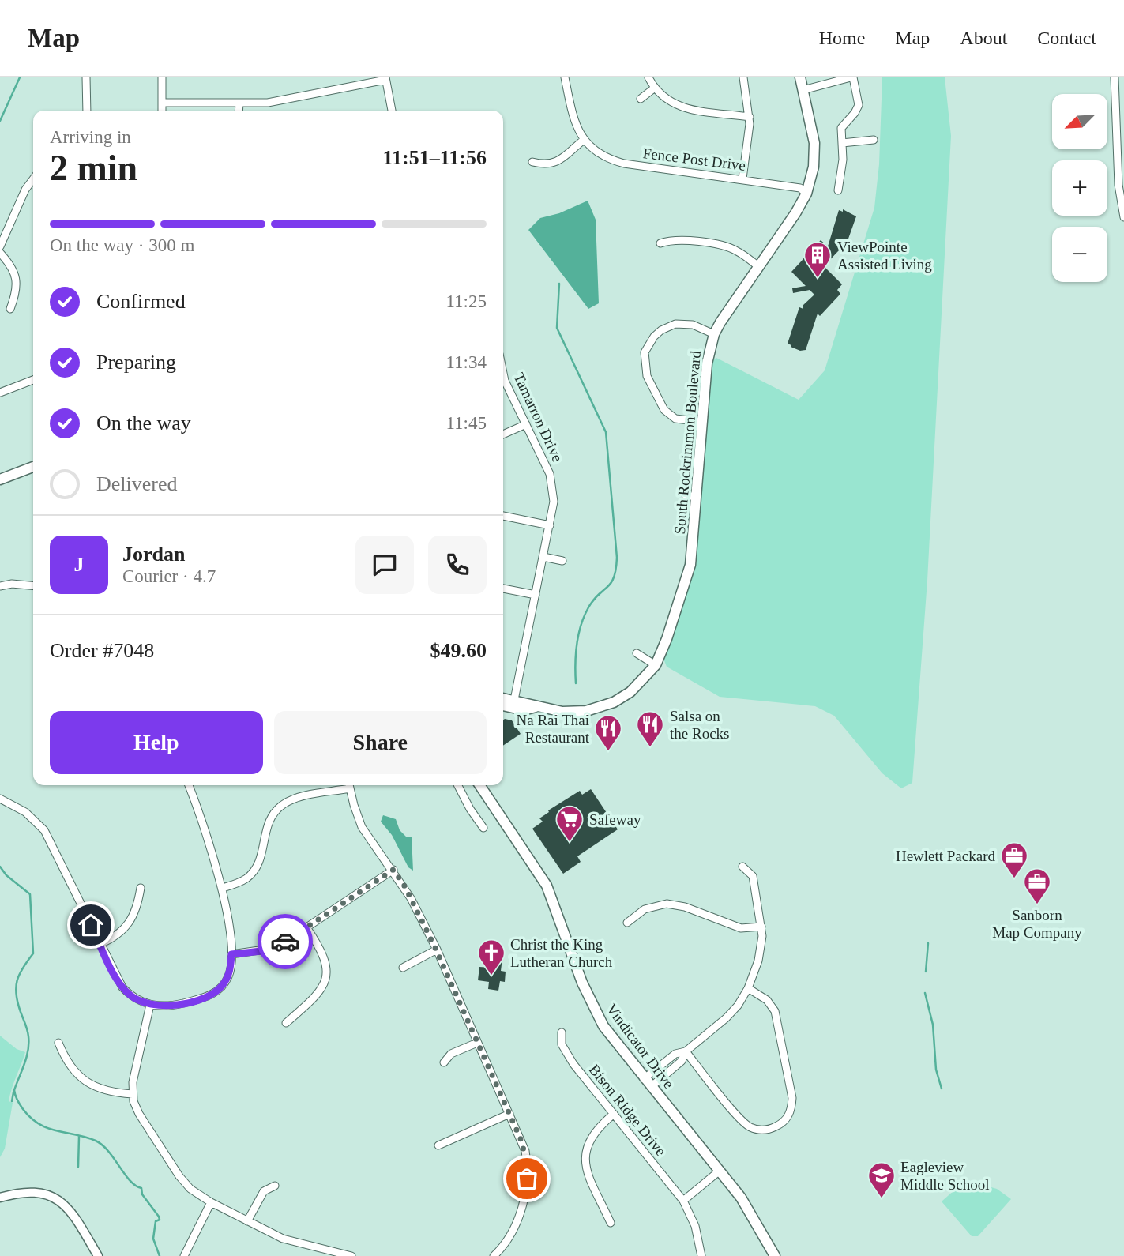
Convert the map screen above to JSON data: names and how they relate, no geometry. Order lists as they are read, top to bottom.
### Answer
{
  "streets": {
    "main road": ["South Rockrimmon Boulevard", "Vindicator Drive"],
    "street": ["Fence Post Drive", "Tamarron Drive", "Bison Ridge Drive"]
  },
  "crossings": [
    ["Fence Post Drive", "South Rockrimmon Boulevard"],
    ["Tamarron Drive", "South Rockrimmon Boulevard"]
  ],
  "places": {
    "building": ["ViewPointe Assisted Living"],
    "restaurant": ["Salsa on the Rocks", "Na Rai Thai Restaurant"],
    "supermarket": ["Safeway"],
    "office": ["Hewlett Packard", "Sanborn Map Company"],
    "church": ["Christ the King Lutheran Church"],
    "school or university": ["Eagleview Middle School"]
  },
  "north": "bottom left",
  "page": {
    "header": "Map",
    "nav": [
      "Home",
      "Map",
      "About",
      "Contact"
    ],
    "map_buttons": ["+", "−"],
    "heading": ["2 min", "Arriving in", "11:51–11:56"],
    "panel": [
      "Jordan",
      "Courier · 4.7",
      "Order #7048",
      "$49.60"
    ],
    "bar": "On the way · 300 m",
    "list": [
      ["Confirmed", "11:25"],
      ["Preparing", "11:34"],
      ["On the way", "11:45"],
      "Delivered"
    ],
    "round": "J",
    "buttons": ["Help", "Share"]
  }
}
